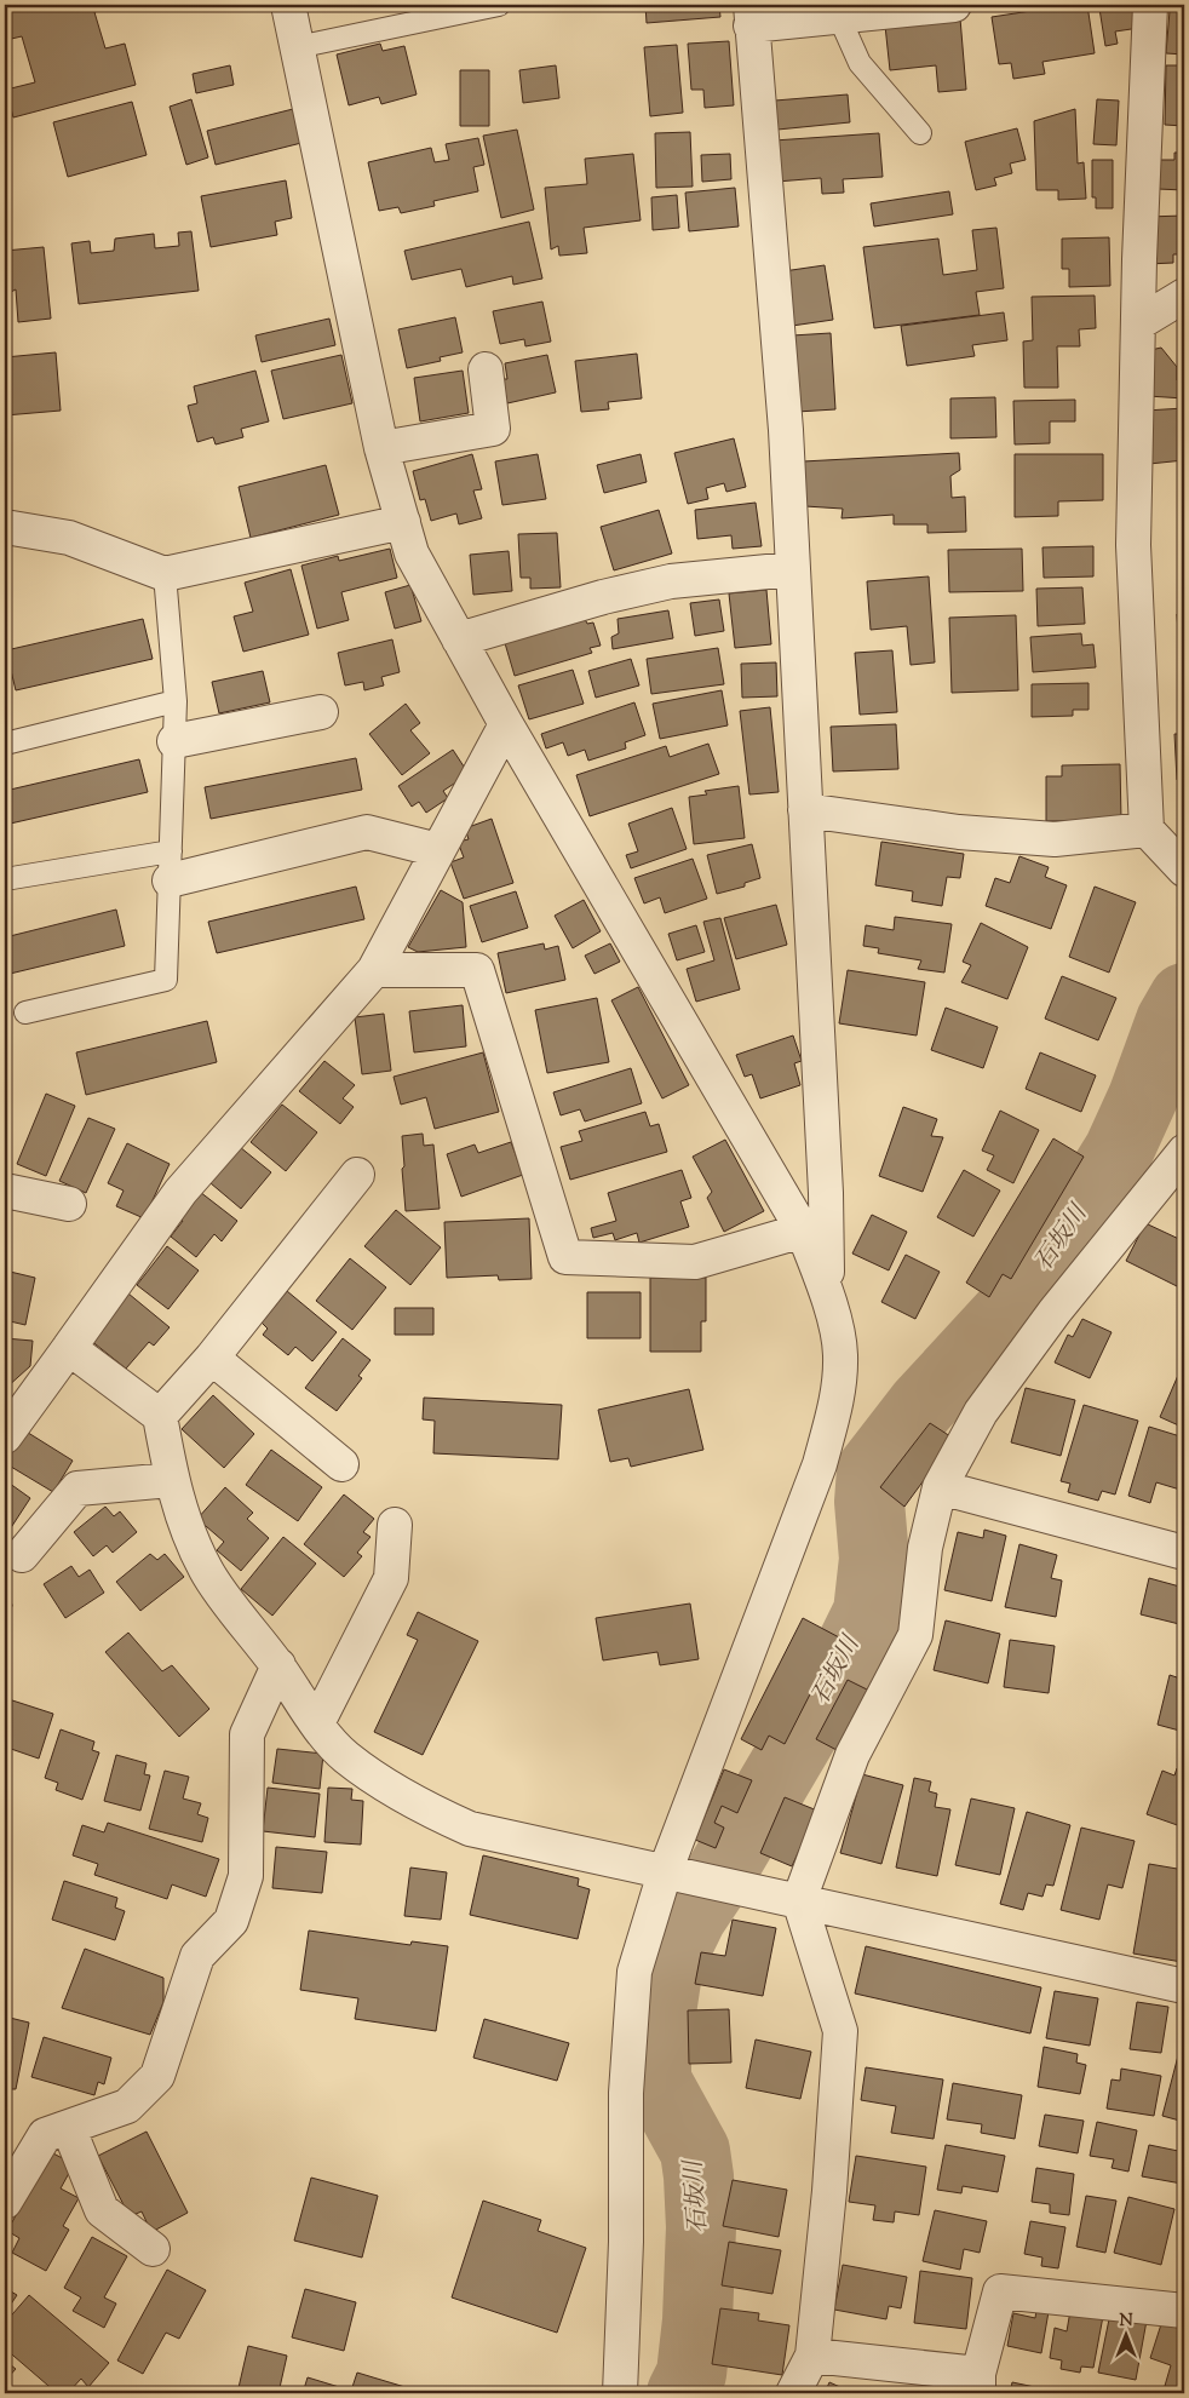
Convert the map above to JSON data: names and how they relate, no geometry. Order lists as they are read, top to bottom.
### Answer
{
  "water": ["石坂川"],
  "north": "top"
}
